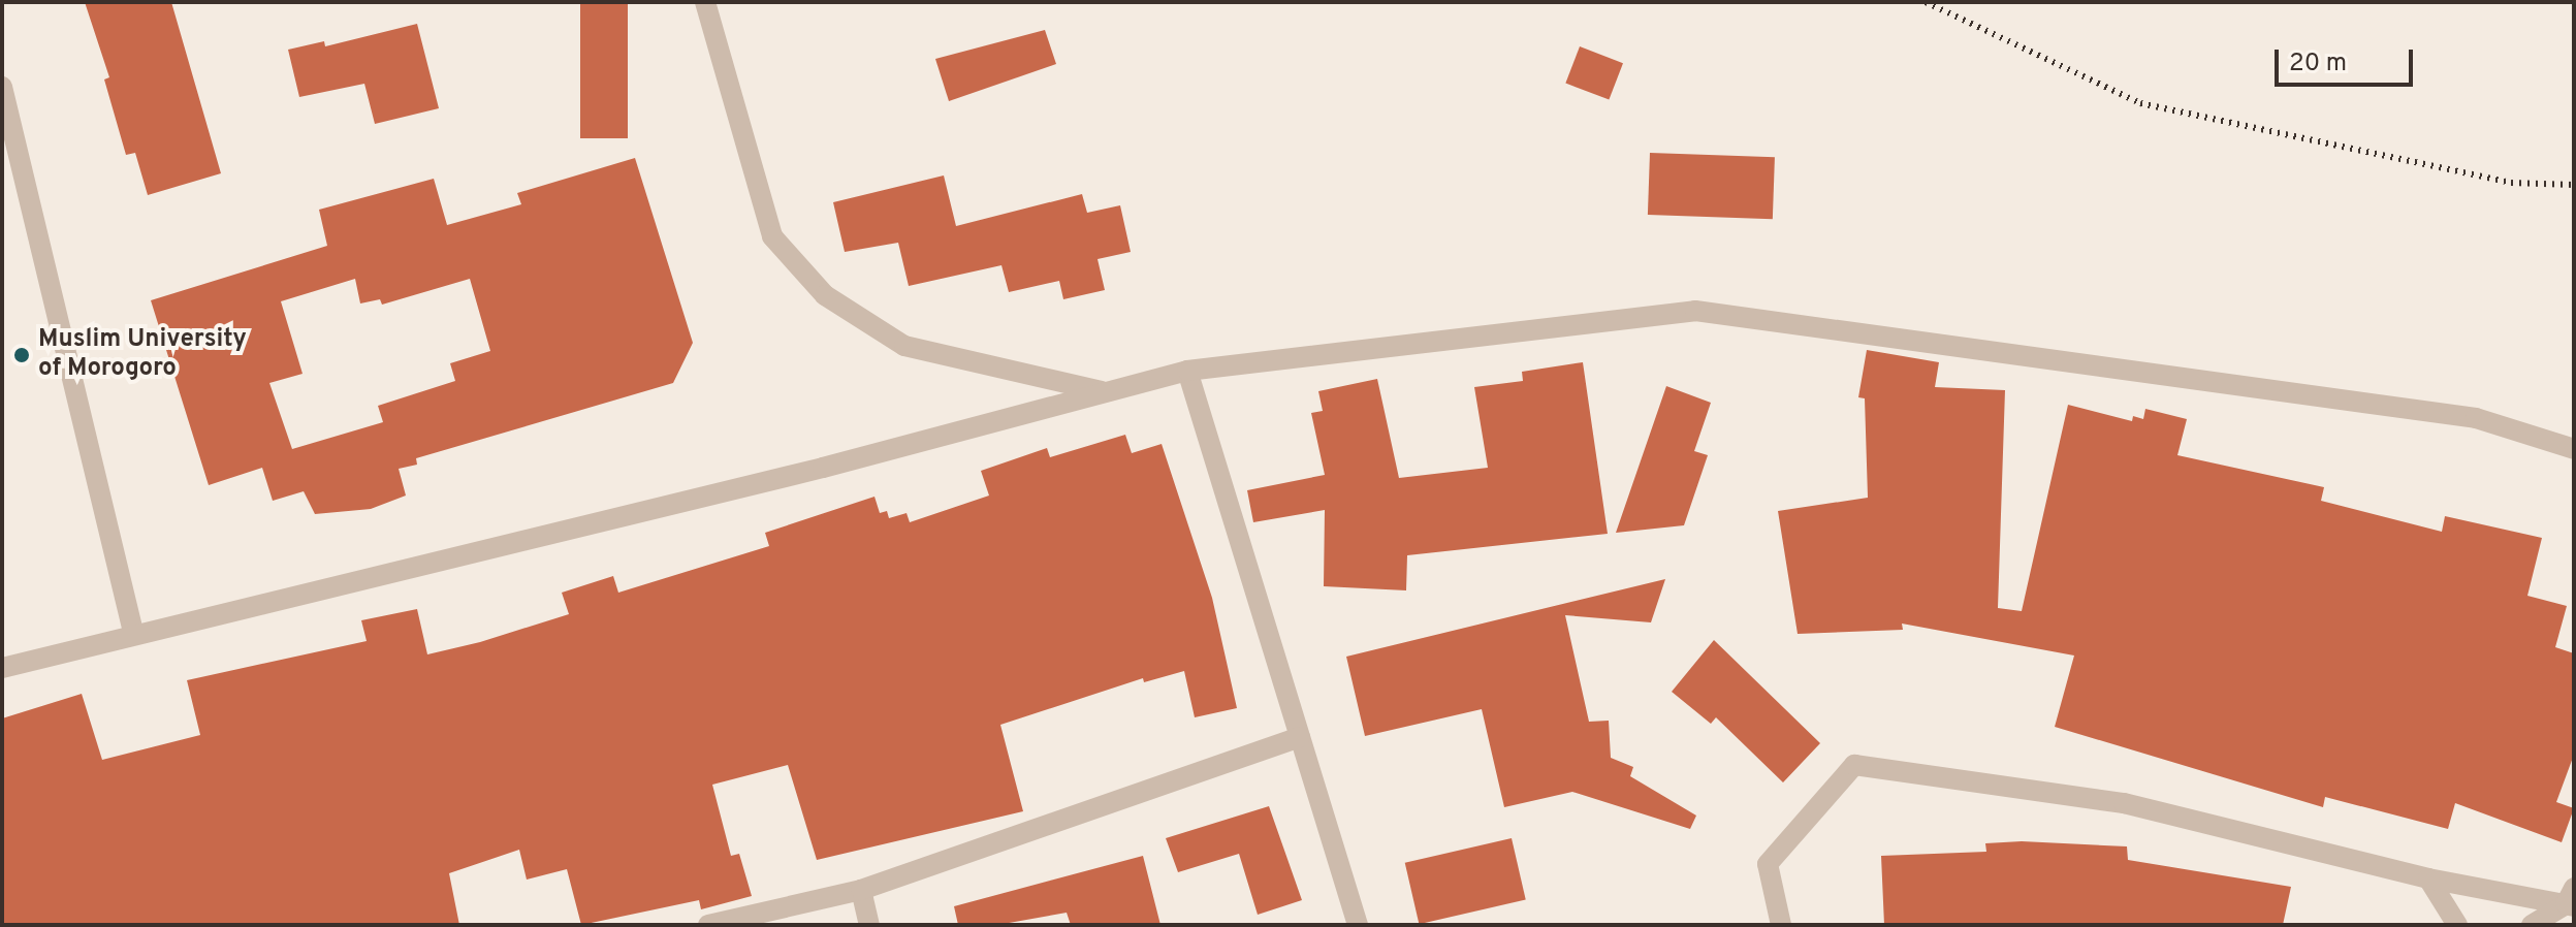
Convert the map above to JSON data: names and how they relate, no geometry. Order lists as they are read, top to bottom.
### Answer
{
  "places": ["Muslim University of Morogoro"],
  "scale_bar": "20 m"
}
